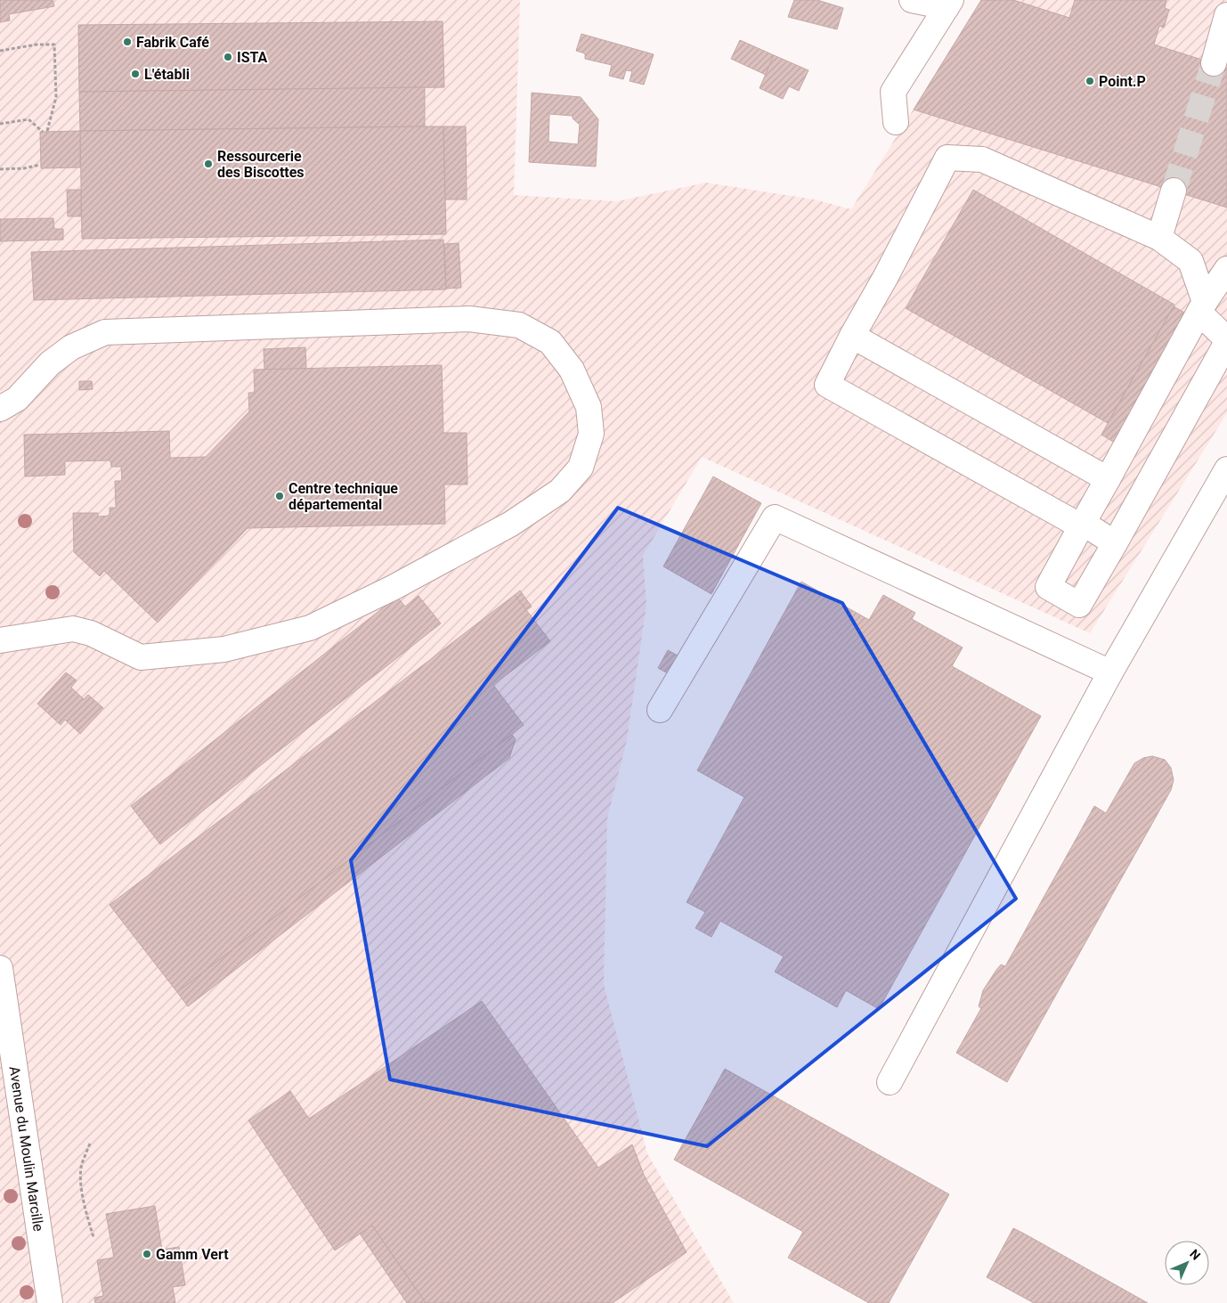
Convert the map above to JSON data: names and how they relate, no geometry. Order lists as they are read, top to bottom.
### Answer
{
  "streets": {
    "main road": ["Avenue du Moulin Marcille"]
  },
  "places": [
    "Fabrik Café",
    "ISTA",
    "L'établi",
    "Point.P",
    "Ressourcerie des Biscottes",
    "Centre technique départemental",
    "Gamm Vert"
  ],
  "north": "top right"
}
